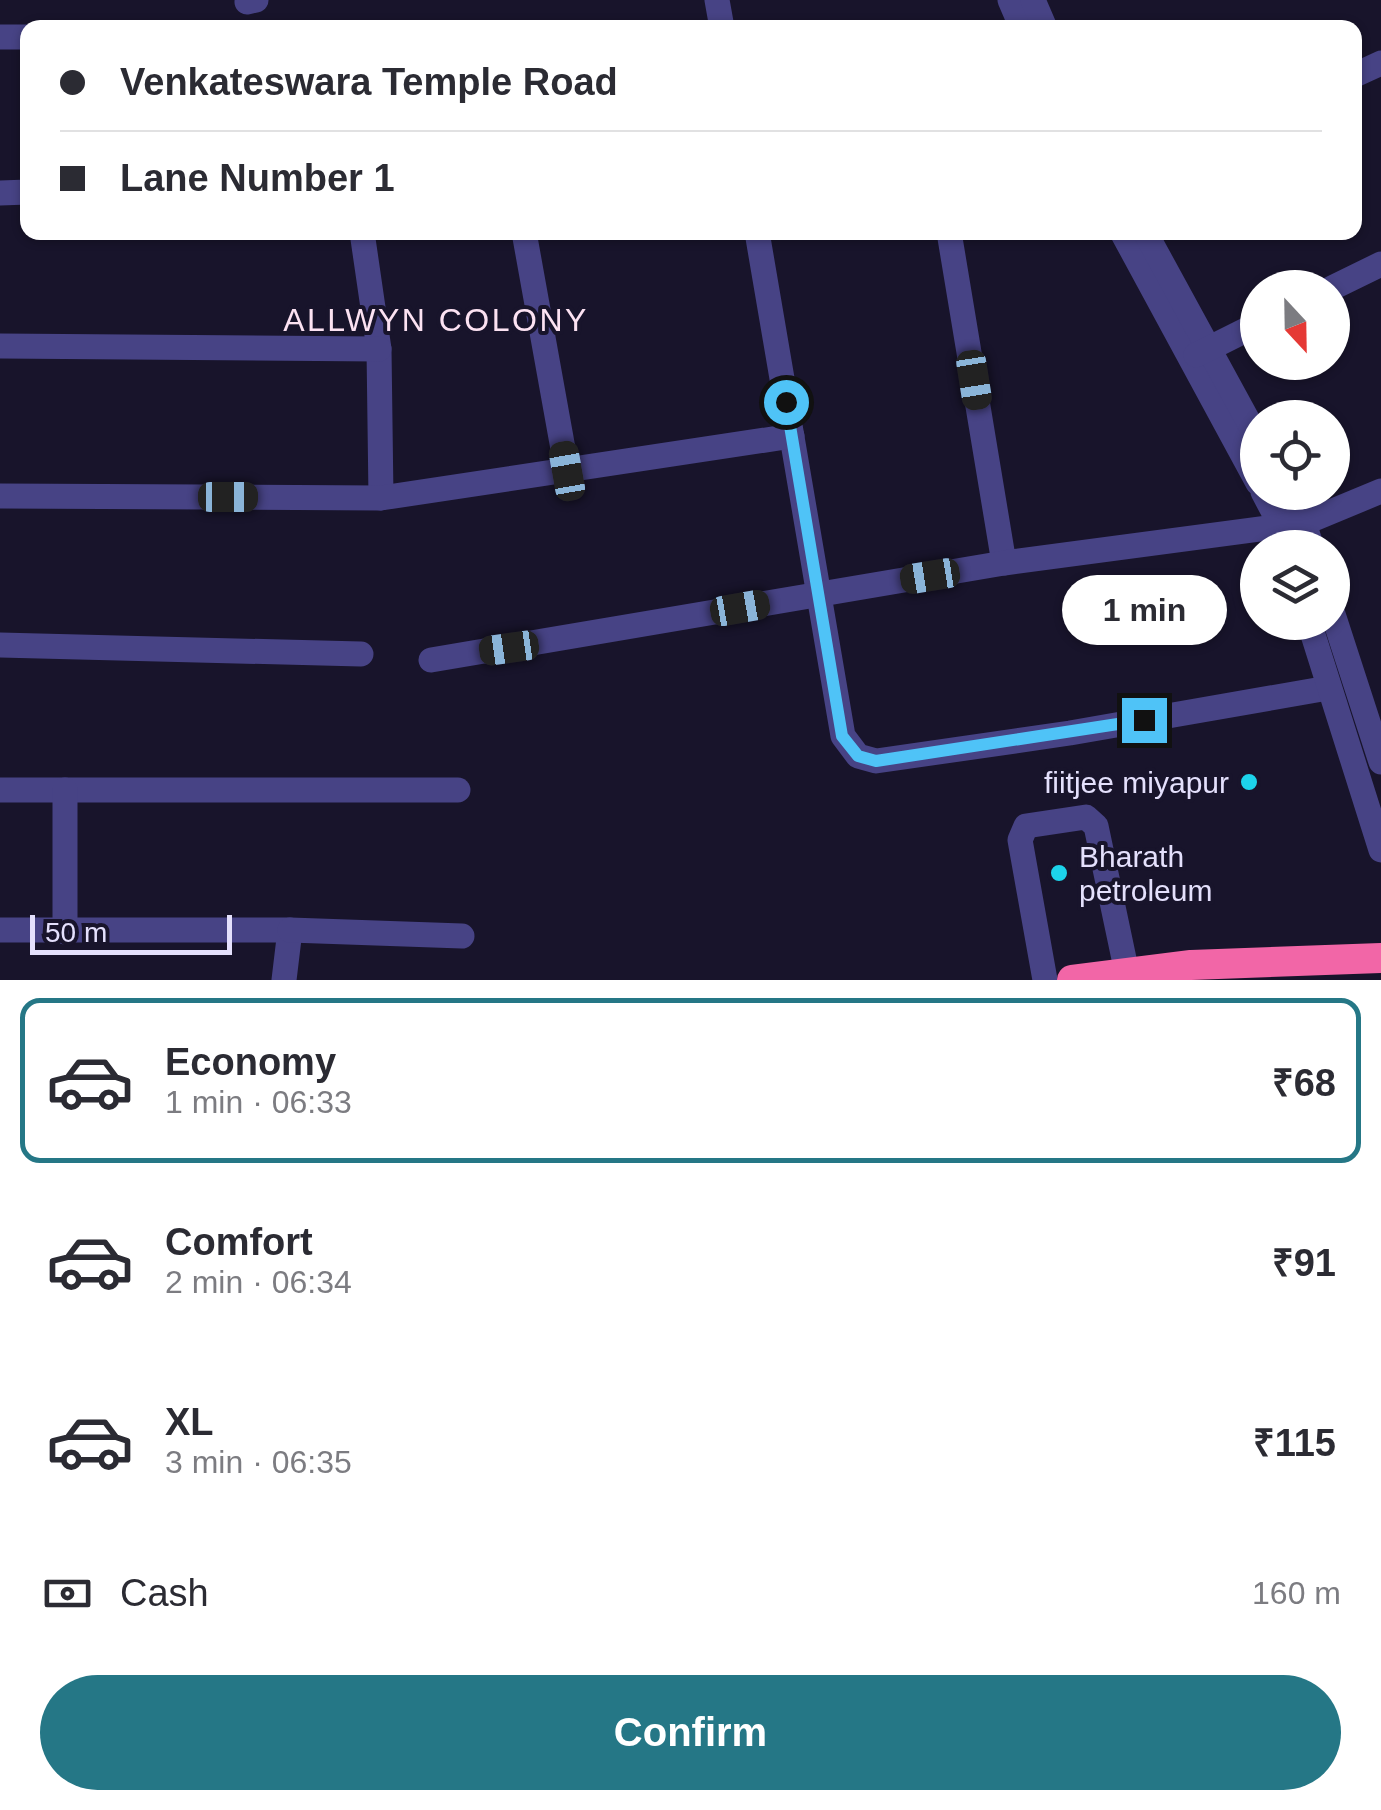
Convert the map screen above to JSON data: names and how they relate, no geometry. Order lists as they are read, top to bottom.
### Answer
{
  "districts": ["ALLWYN COLONY"],
  "places": ["fiitjee miyapur", "Bharath petroleum"],
  "scale_bar": "50 m",
  "north": "bottom",
  "page": {
    "banner": ["Venkateswara Temple Road", "Lane Number 1"],
    "bubble": "1 min",
    "scale": "50 m",
    "list": [
      {
        "name": "Economy",
        "note": "1 min · 06:33",
        "value": "₹68"
      },
      {
        "name": "Comfort",
        "note": "2 min · 06:34",
        "value": "₹91"
      },
      {
        "name": "XL",
        "note": "3 min · 06:35",
        "value": "₹115"
      }
    ],
    "pay": ["Cash", "160 m"],
    "buttons": "Confirm"
  }
}
